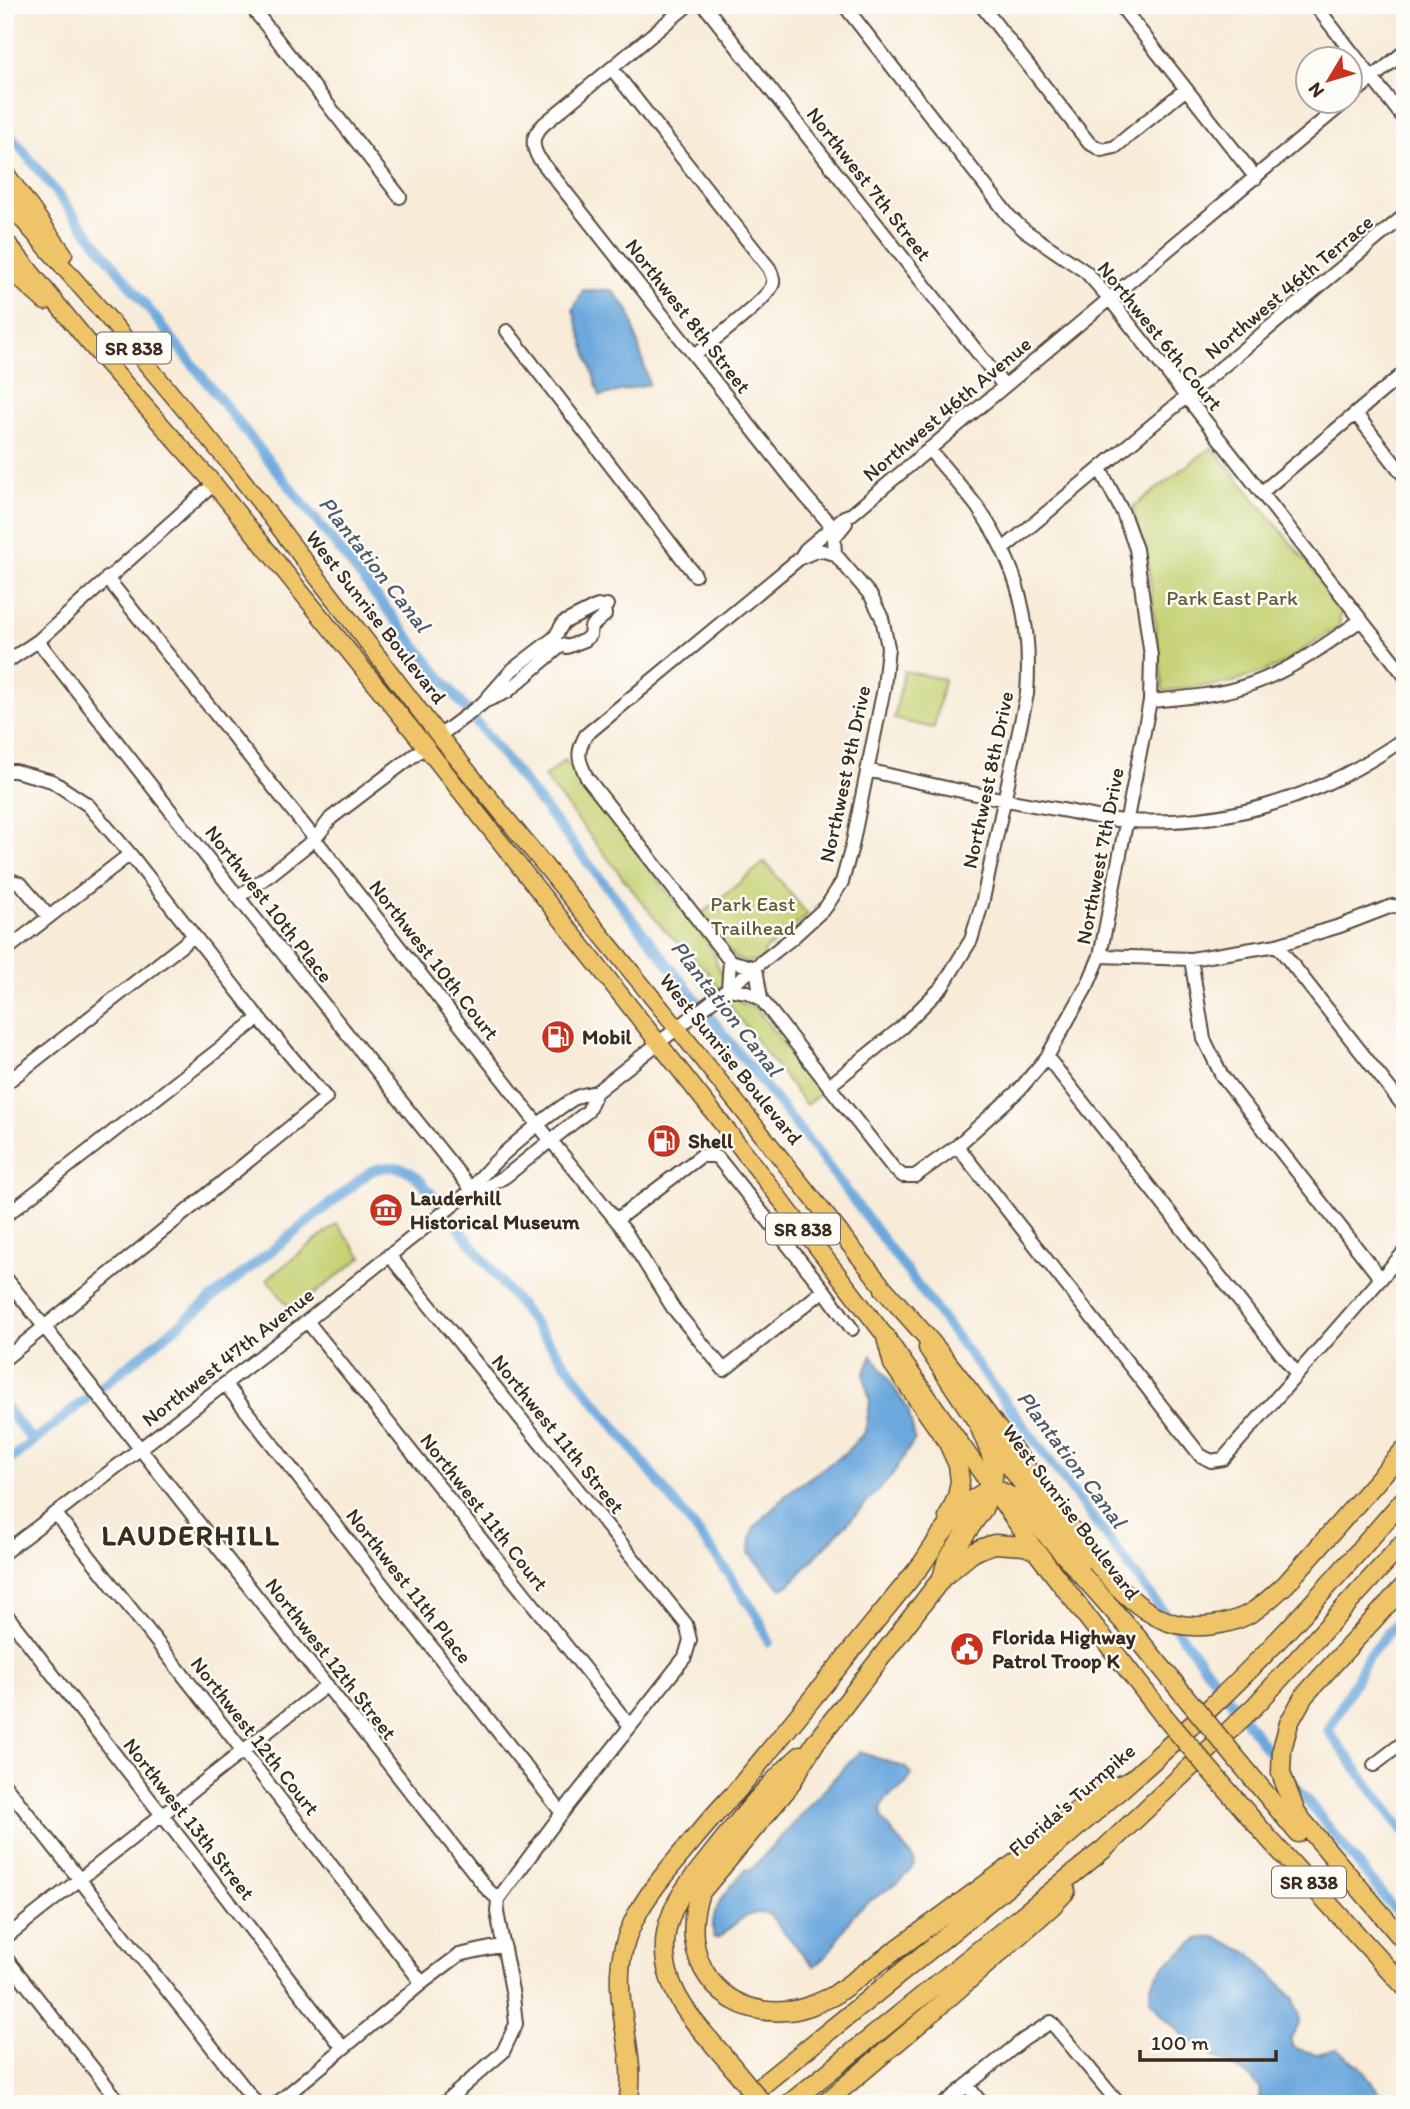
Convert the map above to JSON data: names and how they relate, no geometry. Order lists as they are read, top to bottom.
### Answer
{
  "streets": {
    "highway": ["SR 838", "West Sunrise Boulevard", "Florida's Turnpike"],
    "street": [
      "Northwest 7th Street",
      "Northwest 46th Terrace",
      "Northwest 8th Street",
      "Northwest 6th Court",
      "Northwest 46th Avenue",
      "Northwest 9th Drive",
      "Northwest 8th Drive",
      "Northwest 7th Drive",
      "Northwest 10th Place",
      "Northwest 10th Court",
      "Northwest 47th Avenue",
      "Northwest 11th Street",
      "Northwest 11th Court",
      "Northwest 11th Place",
      "Northwest 12th Street",
      "Northwest 12th Court",
      "Northwest 13th Street"
    ]
  },
  "crossings": [
    ["Northwest 7th Street", "Northwest 46th Avenue"],
    ["Northwest 46th Terrace", "Northwest 6th Court"],
    ["Northwest 46th Terrace", "Northwest 8th Drive"],
    ["Northwest 46th Terrace", "Northwest 7th Drive"],
    ["Northwest 8th Street", "Northwest 46th Avenue"],
    ["Northwest 6th Court", "Northwest 46th Avenue"],
    ["Northwest 46th Avenue", "Northwest 8th Drive"],
    ["West Sunrise Boulevard", "Northwest 9th Drive"],
    ["West Sunrise Boulevard", "Northwest 47th Avenue"],
    ["Northwest 9th Drive", "Northwest 47th Avenue"],
    ["Northwest 8th Drive", "Northwest 7th Drive"],
    ["Northwest 10th Place", "Northwest 47th Avenue"],
    ["Northwest 10th Court", "Northwest 47th Avenue"],
    ["Northwest 47th Avenue", "Northwest 11th Street"],
    ["Northwest 47th Avenue", "Northwest 11th Court"],
    ["Northwest 47th Avenue", "Northwest 11th Place"],
    ["Northwest 47th Avenue", "Northwest 12th Street"],
    ["Northwest 47th Avenue", "Northwest 12th Court"],
    ["Northwest 11th Street", "Northwest 11th Court"]
  ],
  "districts": ["LAUDERHILL"],
  "water": ["Plantation Canal"],
  "parks": ["Park East Park", "Park East Trailhead"],
  "places": {
    "fuel station": ["Mobil", "Shell"],
    "museum": ["Lauderhill Historical Museum"],
    "public building": ["Florida Highway Patrol Troop K"]
  },
  "scale_bar": "100 m",
  "north": "bottom left"
}
